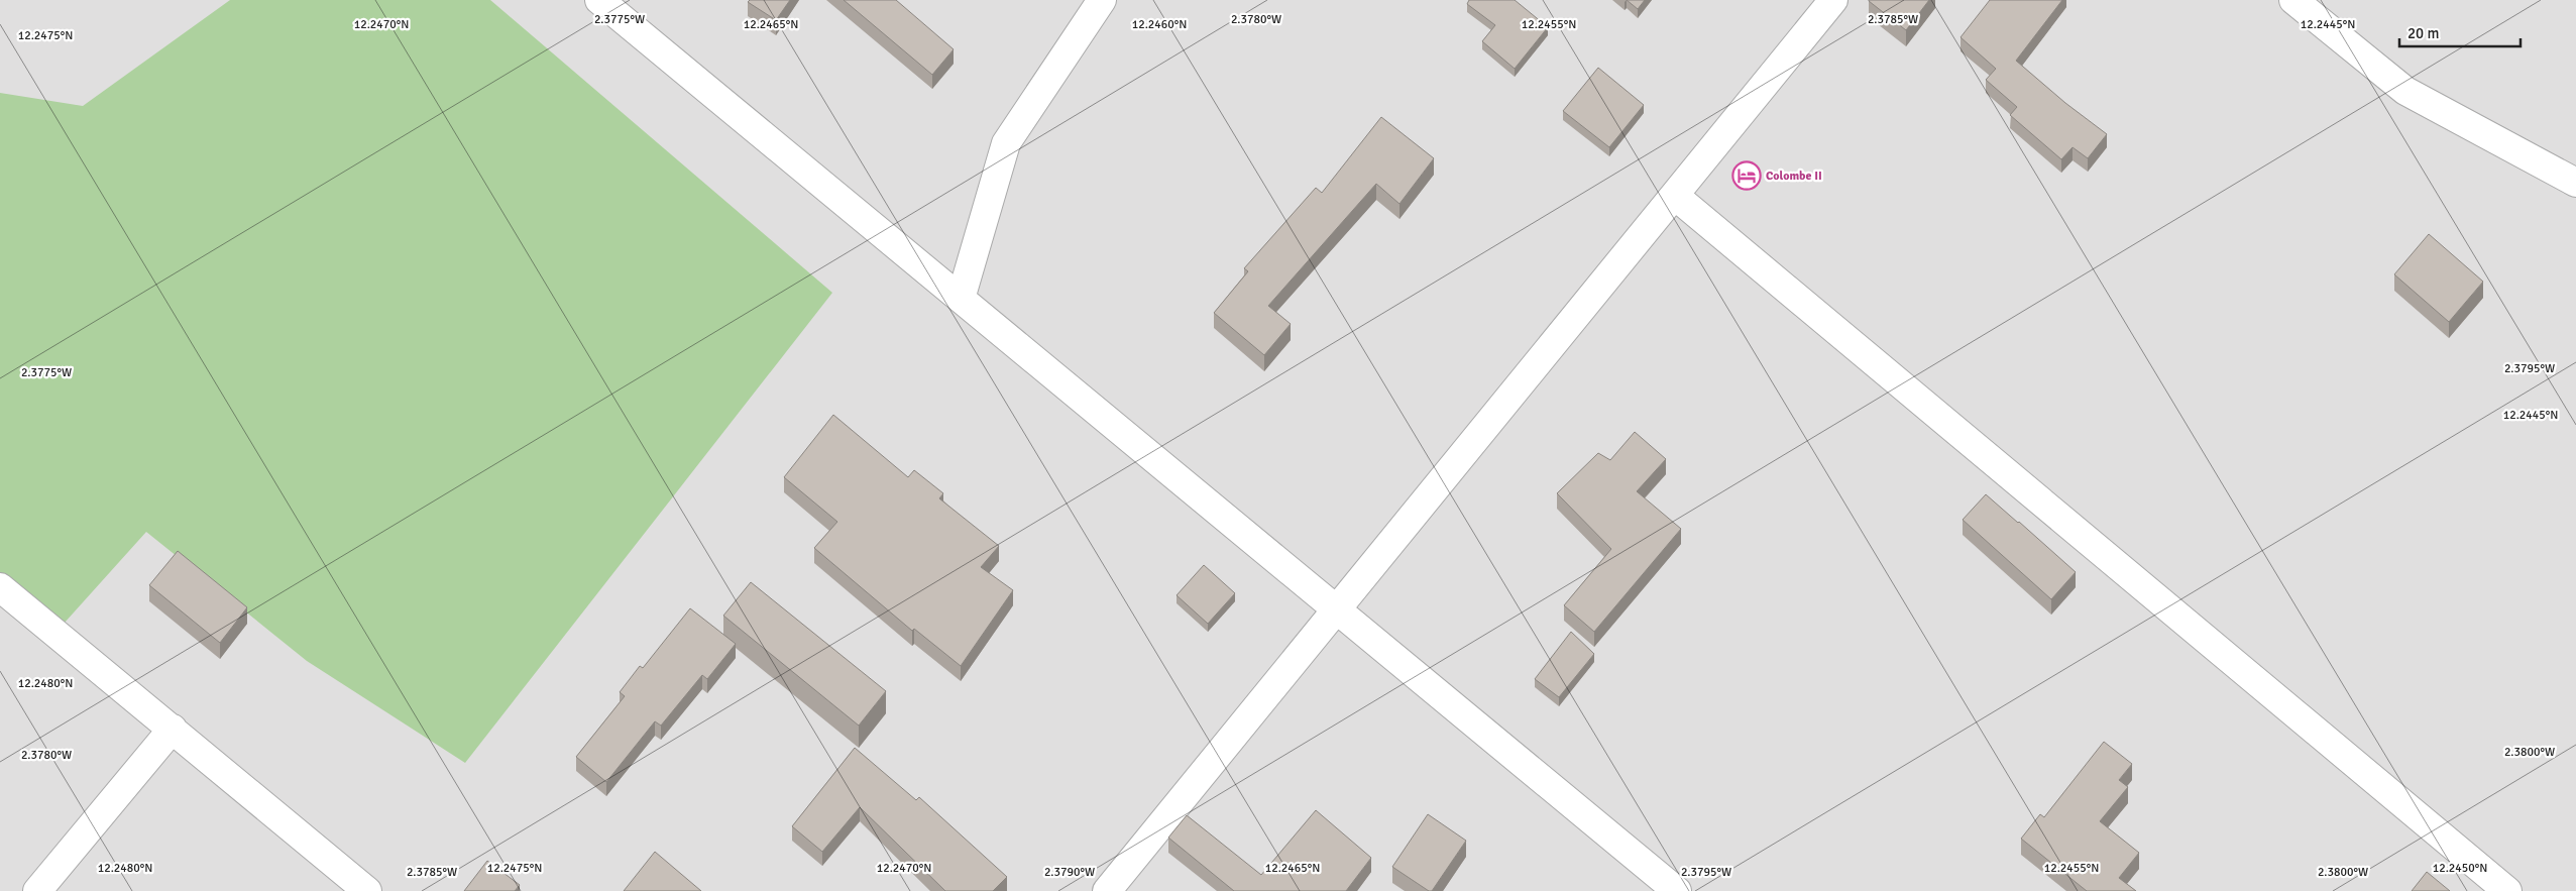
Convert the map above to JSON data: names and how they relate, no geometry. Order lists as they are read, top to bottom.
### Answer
{
  "places": {
    "hotel": ["Colombe II"]
  },
  "scale_bar": "20 m",
  "coordinates": [
    "2.3780°W",
    "2.3775°W",
    "2.3785°W",
    "12.2470°N",
    "12.2465°N",
    "12.2460°N",
    "12.2455°N",
    "12.2445°N",
    "12.2475°N",
    "2.3795°W",
    "12.2480°N",
    "2.3800°W",
    "12.2450°N",
    "2.3790°W"
  ]
}
